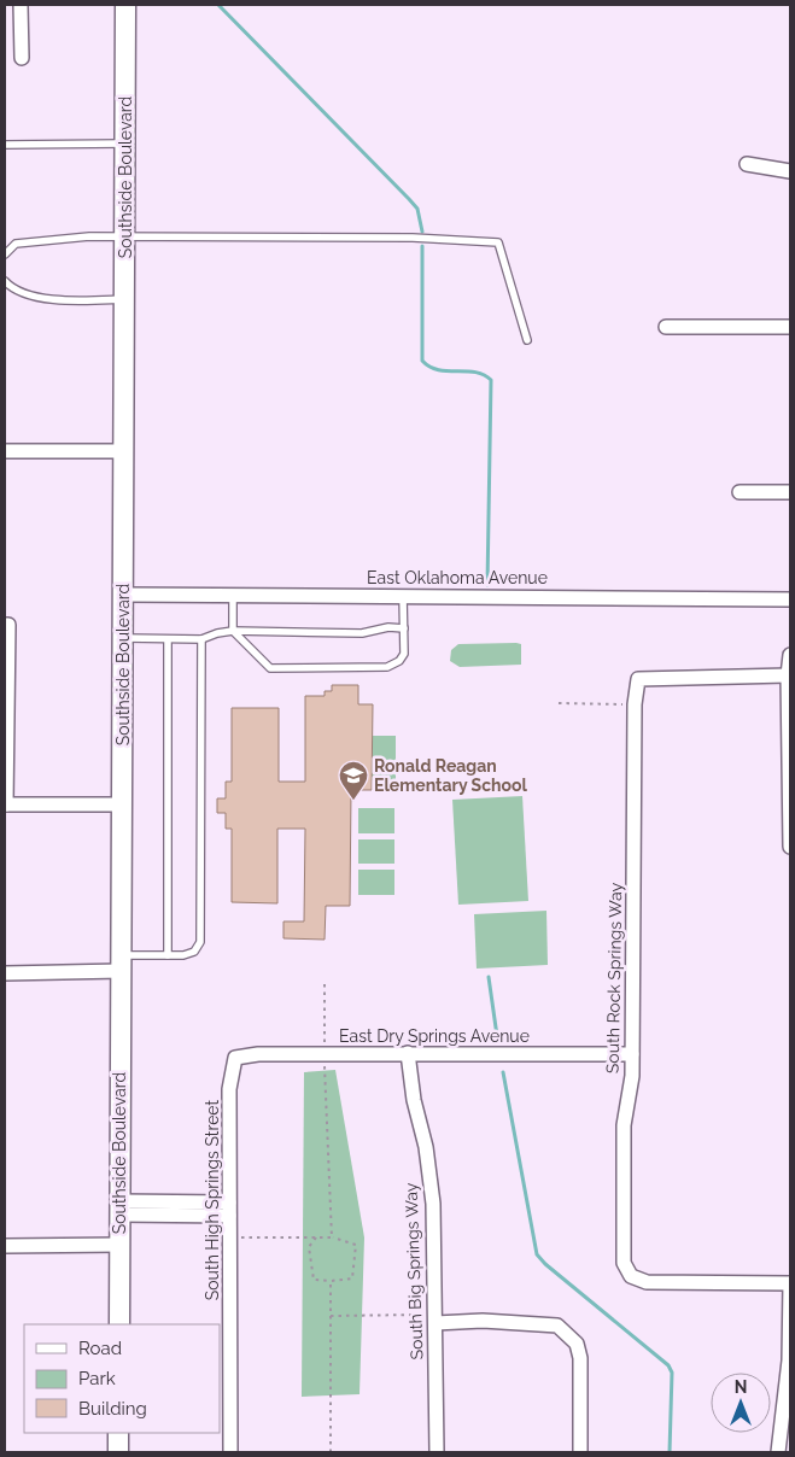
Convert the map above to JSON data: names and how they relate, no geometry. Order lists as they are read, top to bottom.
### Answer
{
  "streets": {
    "main road": ["Southside Boulevard"],
    "street": [
      "East Oklahoma Avenue",
      "South Rock Springs Way",
      "East Dry Springs Avenue",
      "South High Springs Street",
      "South Big Springs Way"
    ]
  },
  "crossings": [
    ["Southside Boulevard", "East Oklahoma Avenue"],
    ["South Rock Springs Way", "East Dry Springs Avenue"],
    ["East Dry Springs Avenue", "South High Springs Street"],
    ["East Dry Springs Avenue", "South Big Springs Way"]
  ],
  "places": {
    "school or university": ["Ronald Reagan Elementary School"]
  },
  "legend": ["Road", "Park", "Building"],
  "north": "top"
}
